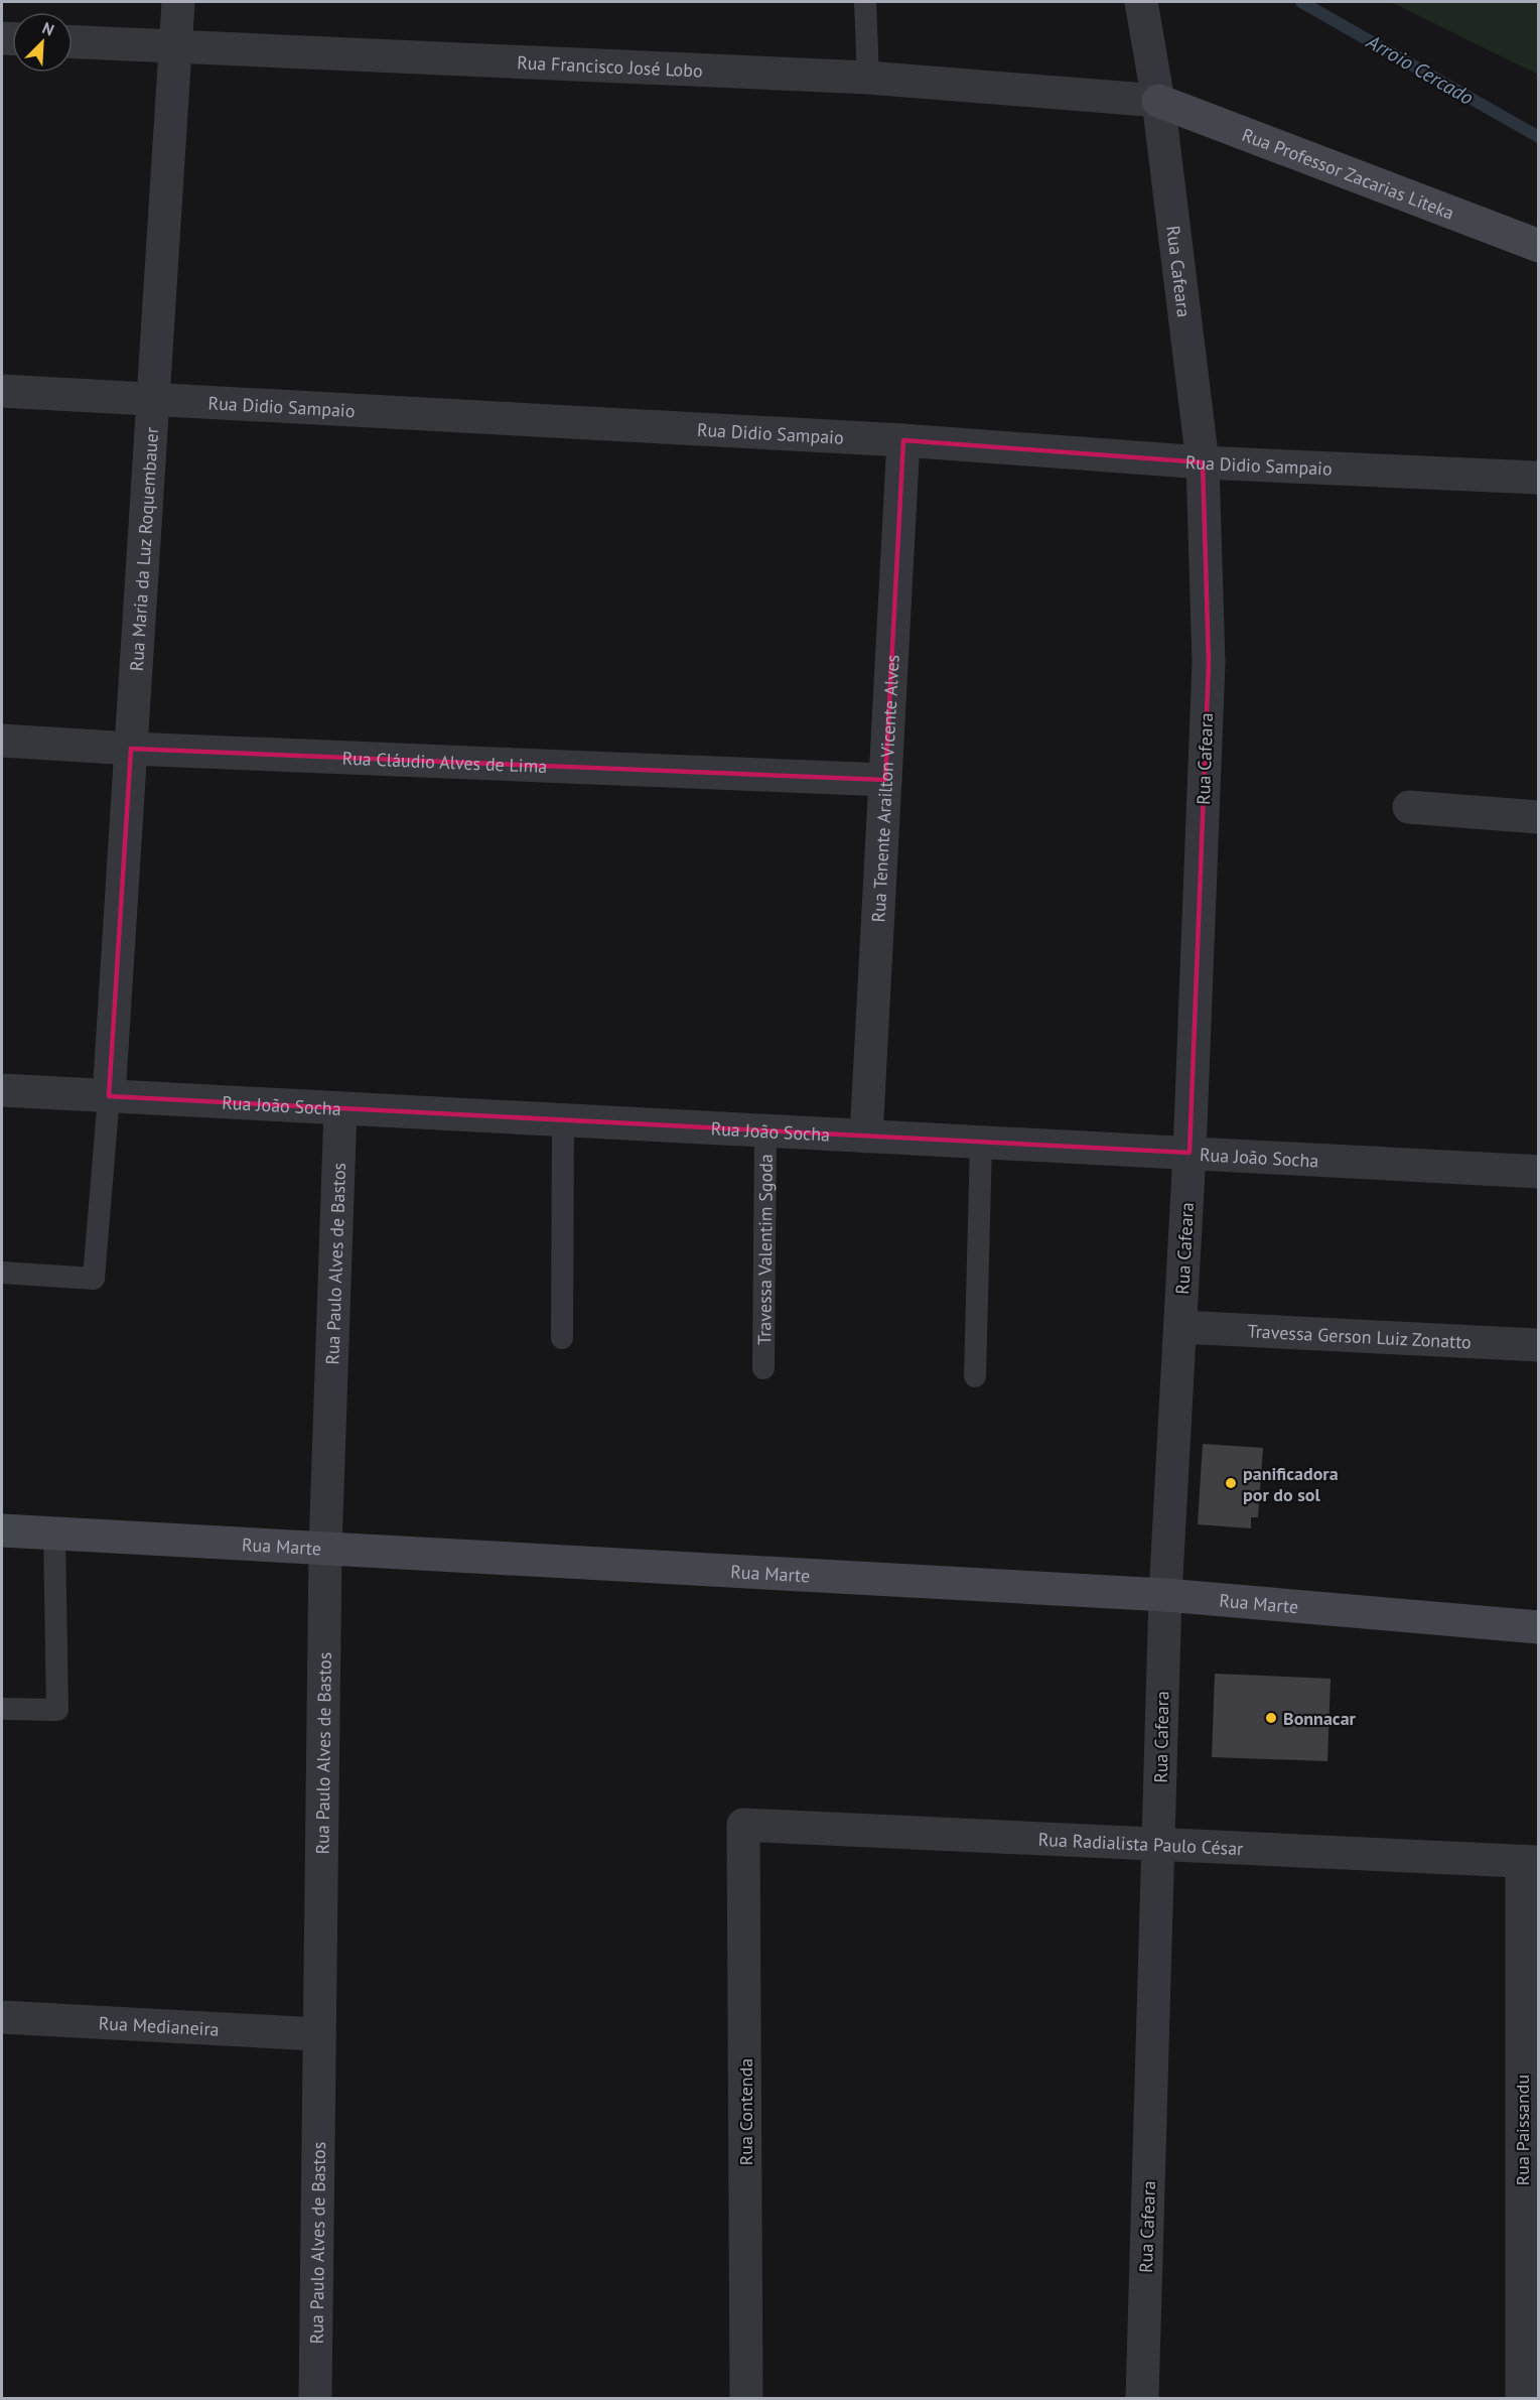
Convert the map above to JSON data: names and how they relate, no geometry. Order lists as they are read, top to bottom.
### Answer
{
  "streets": {
    "street": [
      "Rua Francisco José Lobo",
      "Rua Professor Zacarias Liteka",
      "Rua Cafeara",
      "Rua Didio Sampaio",
      "Rua Maria da Luz Roquembauer",
      "Rua Cláudio Alves de Lima",
      "Rua Tenente Arailton Vicente Alves",
      "Rua João Socha",
      "Rua Paulo Alves de Bastos",
      "Travessa Gerson Luiz Zonatto",
      "Rua Marte",
      "Rua Radialista Paulo César",
      "Rua Medianeira",
      "Rua Contenda",
      "Rua Paissandu"
    ],
    "lane": ["Travessa Valentim Sgoda"]
  },
  "crossings": [
    ["Rua Francisco José Lobo", "Rua Professor Zacarias Liteka"],
    ["Rua Francisco José Lobo", "Rua Cafeara"],
    ["Rua Francisco José Lobo", "Rua Maria da Luz Roquembauer"],
    ["Rua Professor Zacarias Liteka", "Rua Cafeara"],
    ["Rua Cafeara", "Rua Didio Sampaio"],
    ["Rua Cafeara", "Rua João Socha"],
    ["Rua Cafeara", "Travessa Gerson Luiz Zonatto"],
    ["Rua Cafeara", "Rua Marte"],
    ["Rua Cafeara", "Rua Radialista Paulo César"],
    ["Rua Didio Sampaio", "Rua Maria da Luz Roquembauer"],
    ["Rua Didio Sampaio", "Rua Tenente Arailton Vicente Alves"],
    ["Rua Maria da Luz Roquembauer", "Rua Cláudio Alves de Lima"],
    ["Rua Maria da Luz Roquembauer", "Rua João Socha"],
    ["Rua Cláudio Alves de Lima", "Rua Tenente Arailton Vicente Alves"],
    ["Rua Tenente Arailton Vicente Alves", "Rua João Socha"],
    ["Rua João Socha", "Travessa Valentim Sgoda"],
    ["Rua João Socha", "Rua Paulo Alves de Bastos"],
    ["Rua Paulo Alves de Bastos", "Rua Marte"],
    ["Rua Paulo Alves de Bastos", "Rua Medianeira"],
    ["Rua Radialista Paulo César", "Rua Contenda"],
    ["Rua Radialista Paulo César", "Rua Paissandu"]
  ],
  "water": ["Arroio Cercado"],
  "places": ["panificadora por do sol", "Bonnacar"],
  "north": "top right"
}
